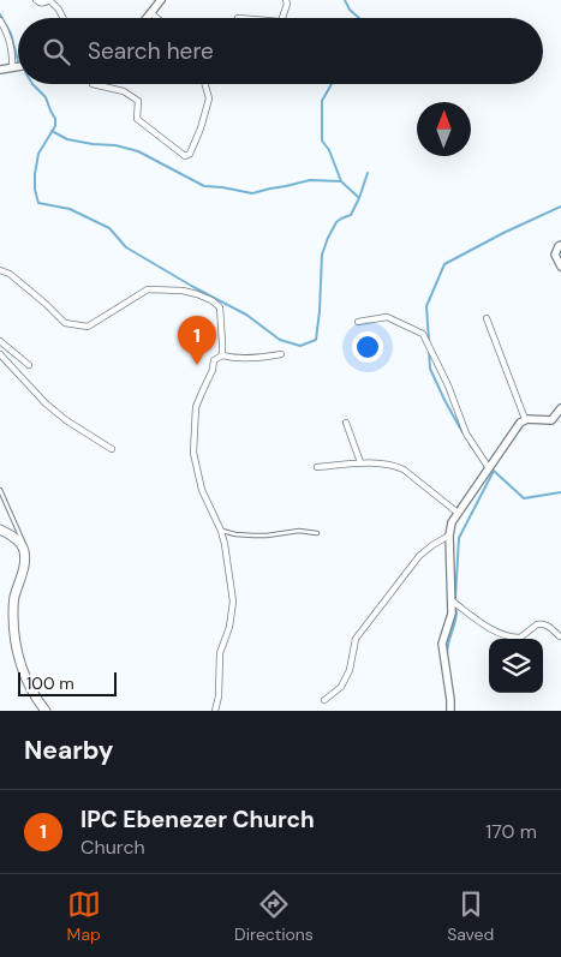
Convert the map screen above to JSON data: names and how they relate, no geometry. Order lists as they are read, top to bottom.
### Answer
{
  "scale_bar": "100 m",
  "north": "top",
  "page": {
    "search": "Search here",
    "pins": "1",
    "scale": "100 m",
    "heading": "Nearby",
    "list": [
      {
        "mark": "1",
        "name": "IPC Ebenezer Church",
        "note": "Church",
        "value": "170 m"
      }
    ],
    "nav": ["Map", "Directions", "Saved"]
  }
}
